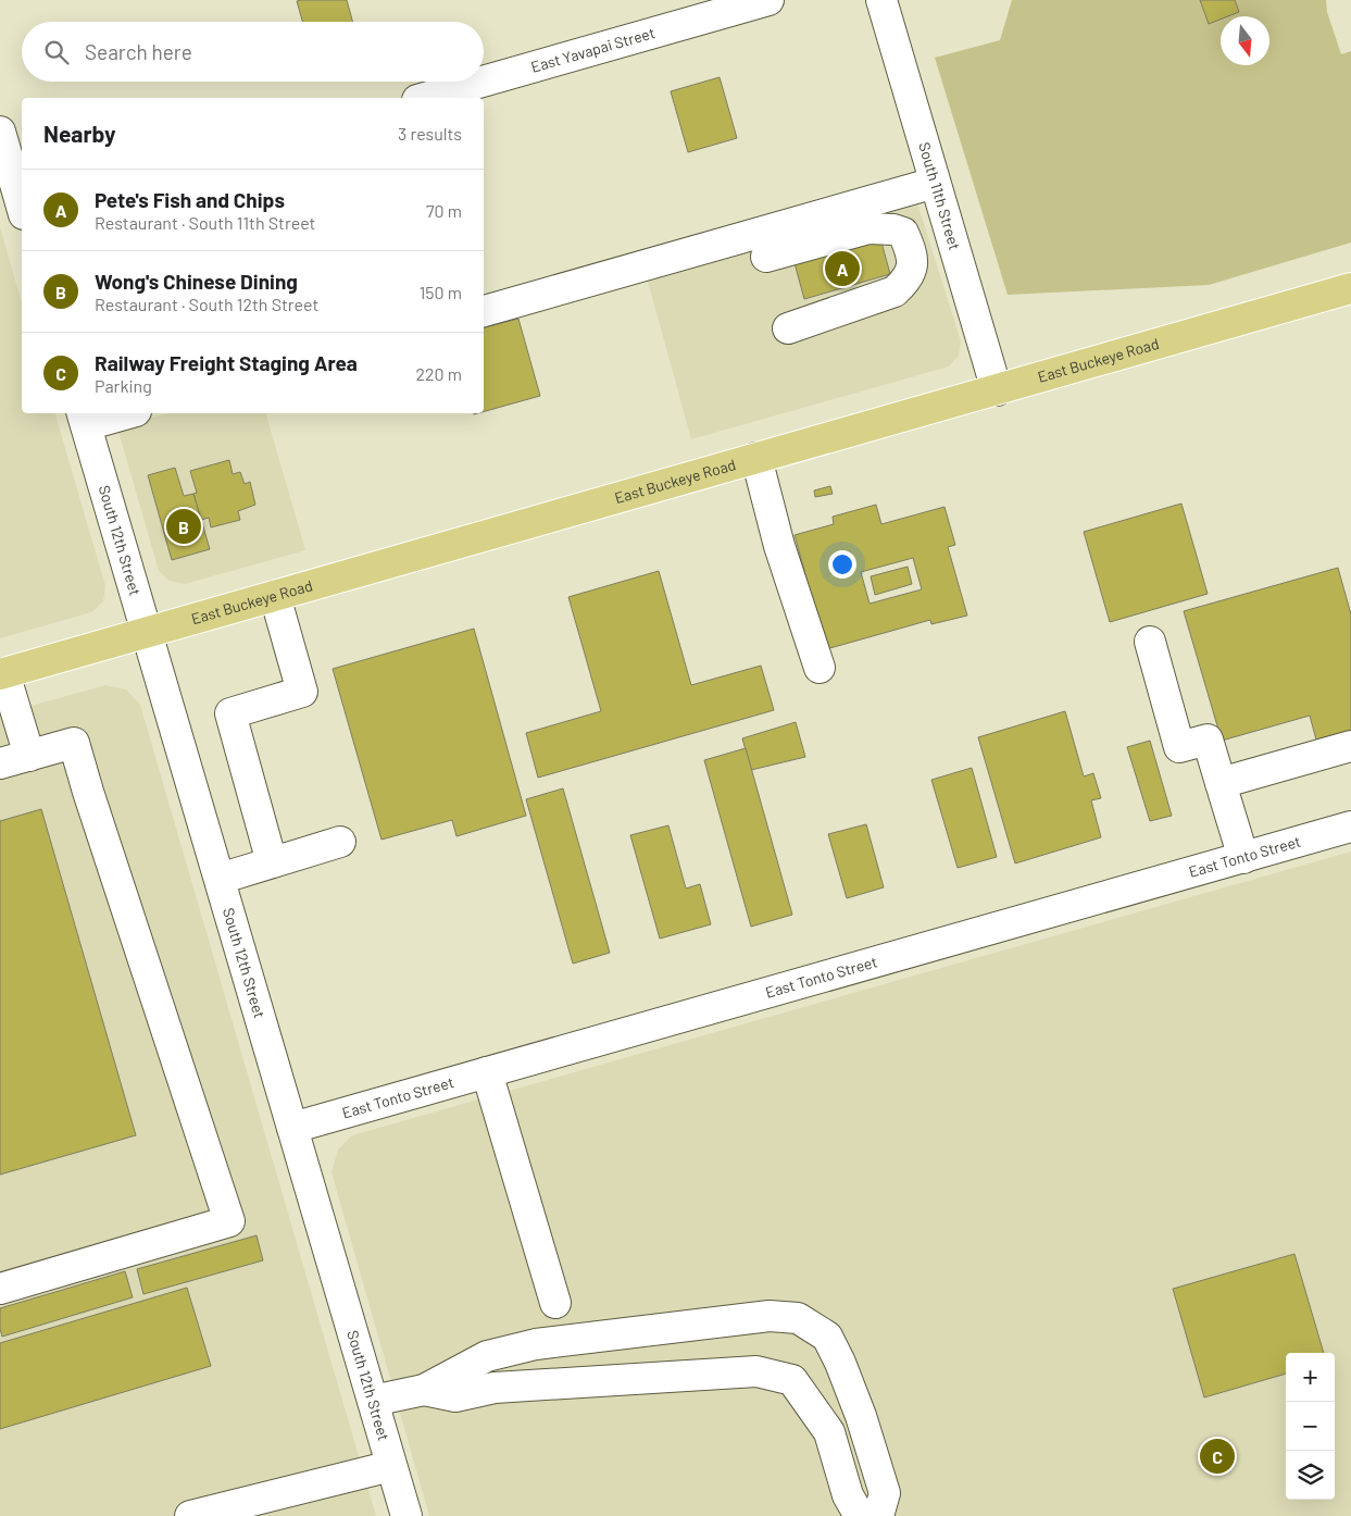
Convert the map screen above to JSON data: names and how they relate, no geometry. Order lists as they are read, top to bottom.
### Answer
{
  "streets": {
    "main road": ["East Buckeye Road"],
    "street": [
      "East Yavapai Street",
      "South 11th Street",
      "South 12th Street",
      "East Tonto Street"
    ]
  },
  "crossings": [
    ["South 11th Street", "East Buckeye Road"],
    ["East Buckeye Road", "South 12th Street"],
    ["South 12th Street", "East Tonto Street"]
  ],
  "north": "bottom",
  "page": {
    "search": "Search here",
    "heading": ["Nearby", "3 results"],
    "list": [
      {
        "mark": "A",
        "name": "Pete's Fish and Chips",
        "note": "Restaurant · South 11th Street",
        "value": "70 m"
      },
      {
        "mark": "B",
        "name": "Wong's Chinese Dining",
        "note": "Restaurant · South 12th Street",
        "value": "150 m"
      },
      {
        "mark": "C",
        "name": "Railway Freight Staging Area",
        "note": "Parking",
        "value": "220 m"
      }
    ],
    "pins": ["A", "B", "C"],
    "map_buttons": ["+", "−"]
  }
}
